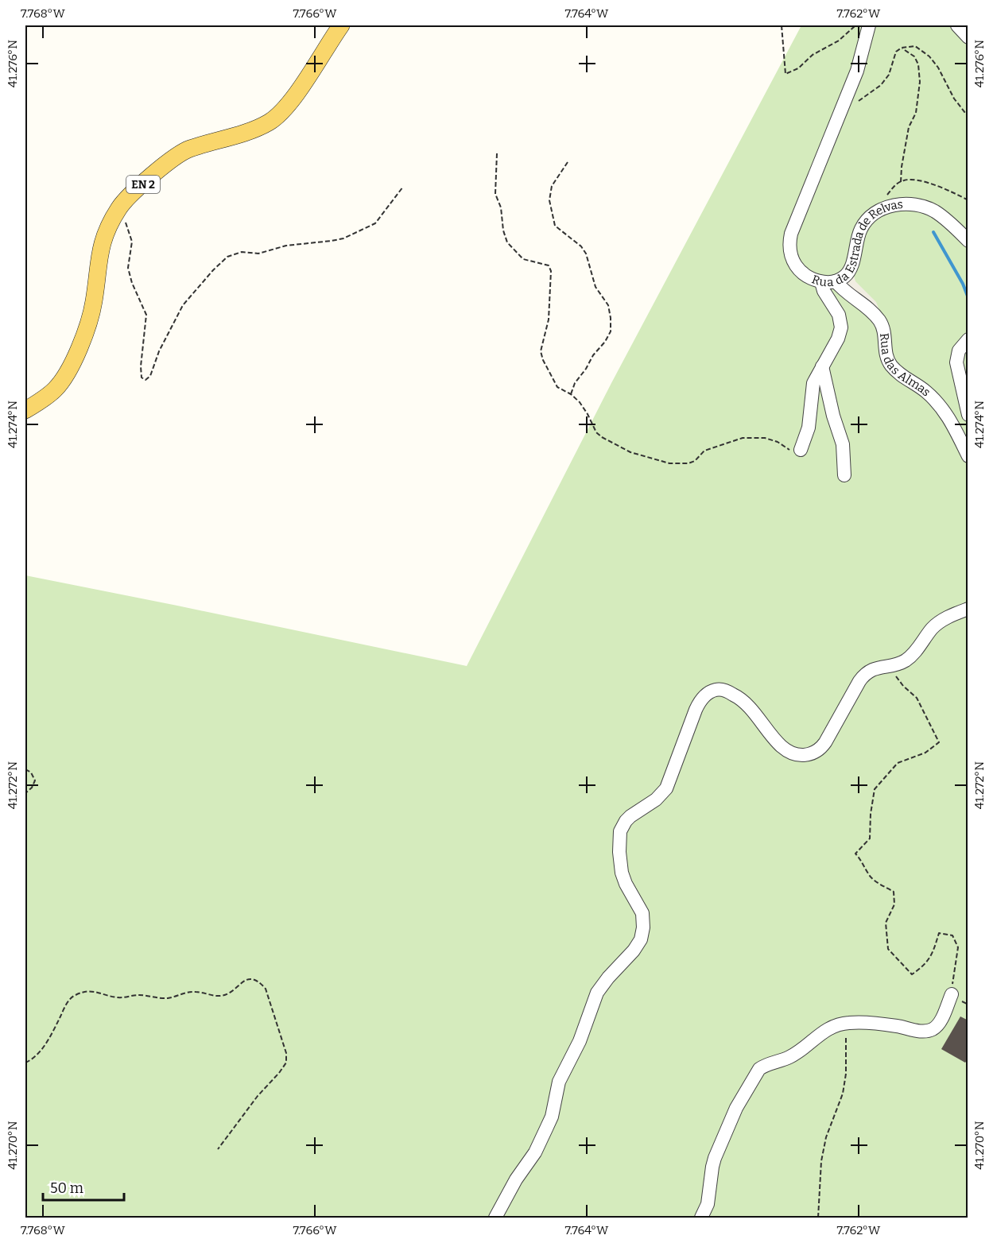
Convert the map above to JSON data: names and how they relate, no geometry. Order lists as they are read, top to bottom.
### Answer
{
  "streets": {
    "main road": ["EN 2"],
    "street": ["Rua da Estrada de Relvas", "Rua das Almas"]
  },
  "crossings": [
    ["Rua da Estrada de Relvas", "Rua das Almas"]
  ],
  "scale_bar": "50 m",
  "coordinates": [
    "7.768°W",
    "7.766°W",
    "7.764°W",
    "7.762°W",
    "41.276°N",
    "41.274°N",
    "41.272°N",
    "41.270°N"
  ]
}
